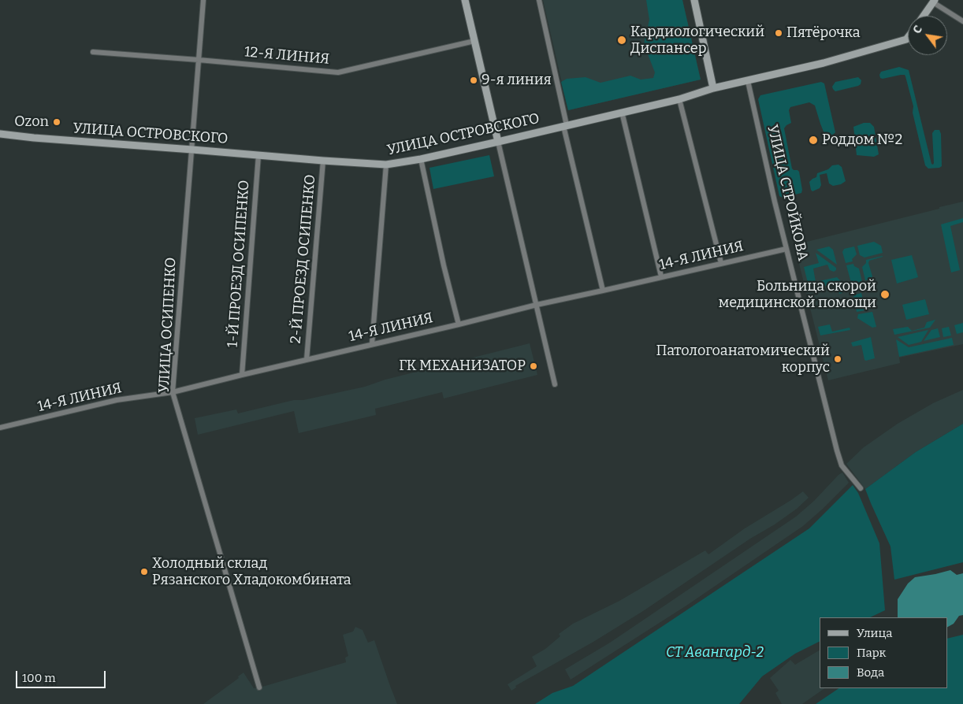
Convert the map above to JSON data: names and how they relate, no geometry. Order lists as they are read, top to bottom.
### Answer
{
  "streets": {
    "street": [
      "12-Я ЛИНИЯ",
      "УЛИЦА ОСТРОВСКОГО",
      "УЛИЦА СТРОЙКОВА",
      "14-Я ЛИНИЯ",
      "2-Й ПРОЕЗД ОСИПЕНКО",
      "1-Й ПРОЕЗД ОСИПЕНКО",
      "УЛИЦА ОСИПЕНКО"
    ]
  },
  "crossings": [
    ["12-Я ЛИНИЯ", "УЛИЦА ОСИПЕНКО"],
    ["УЛИЦА ОСТРОВСКОГО", "УЛИЦА СТРОЙКОВА"],
    ["УЛИЦА ОСТРОВСКОГО", "2-Й ПРОЕЗД ОСИПЕНКО"],
    ["УЛИЦА ОСТРОВСКОГО", "1-Й ПРОЕЗД ОСИПЕНКО"],
    ["УЛИЦА ОСТРОВСКОГО", "УЛИЦА ОСИПЕНКО"],
    ["УЛИЦА СТРОЙКОВА", "14-Я ЛИНИЯ"],
    ["14-Я ЛИНИЯ", "2-Й ПРОЕЗД ОСИПЕНКО"],
    ["14-Я ЛИНИЯ", "1-Й ПРОЕЗД ОСИПЕНКО"],
    ["14-Я ЛИНИЯ", "УЛИЦА ОСИПЕНКО"]
  ],
  "parks": ["СТ Авангард-2"],
  "places": [
    "Пятёрочка",
    "Кардиологический Диспансер",
    "9-я линия",
    "Ozon",
    "Роддом №2",
    "Больница скорой медицинской помощи",
    "Патологоанатомический корпус",
    "ГК МЕХАНИЗАТОР",
    "Холодный склад Рязанского Хладокомбината"
  ],
  "legend": ["Улица", "Парк", "Вода"],
  "scale_bar": "100 m",
  "north": "top left"
}
